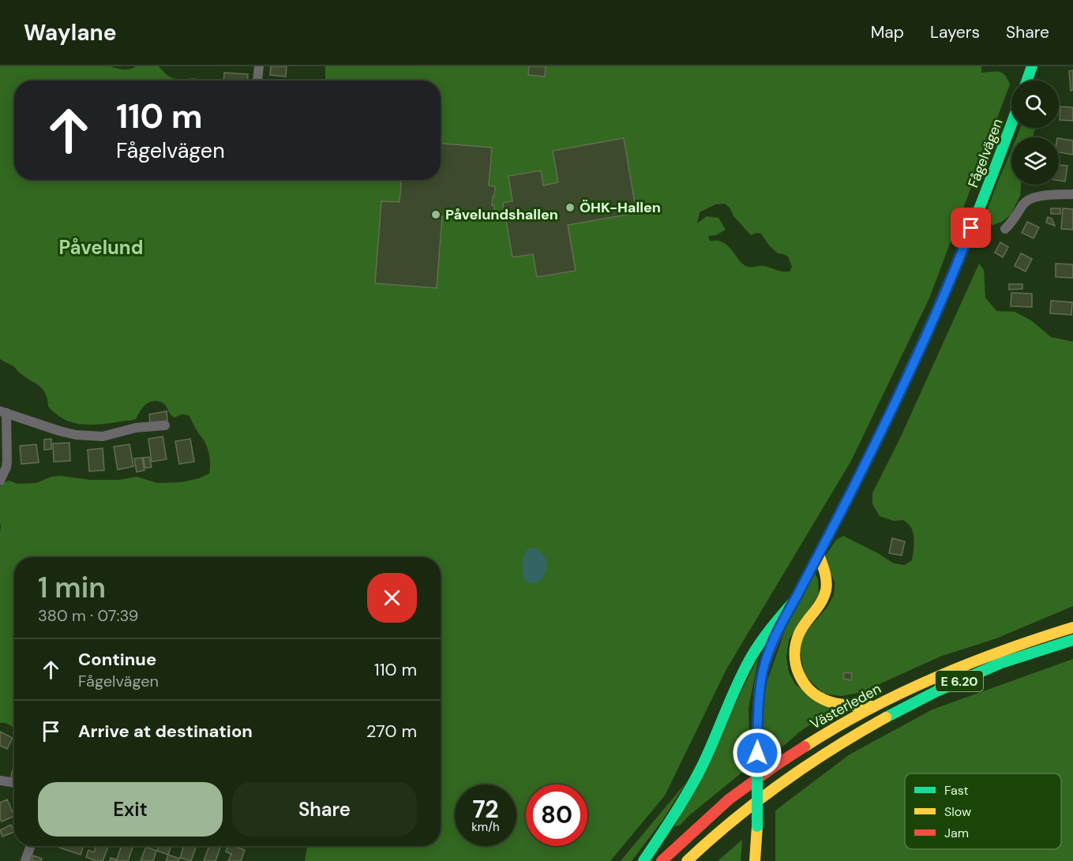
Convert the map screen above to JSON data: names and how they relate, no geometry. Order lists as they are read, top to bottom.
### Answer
{
  "streets": {
    "main road": ["Fågelvägen", "E 6.20", "Västerleden"]
  },
  "districts": ["Påvelund"],
  "places": ["ÖHK-Hallen", "Påvelundshallen"],
  "legend": ["Fast", "Slow", "Jam"],
  "page": {
    "header": "Waylane",
    "nav": ["Map", "Layers", "Share"],
    "turn": ["110 m", "Fågelvägen"],
    "heading": ["1 min", "380 m · 07:39"],
    "list": [
      {
        "name": "Continue",
        "note": "Fågelvägen",
        "value": "110 m"
      },
      {
        "name": "Arrive at destination",
        "value": "270 m"
      }
    ],
    "buttons": ["Exit", "Share"],
    "speed": "72 km/h",
    "limit": "80"
  }
}
